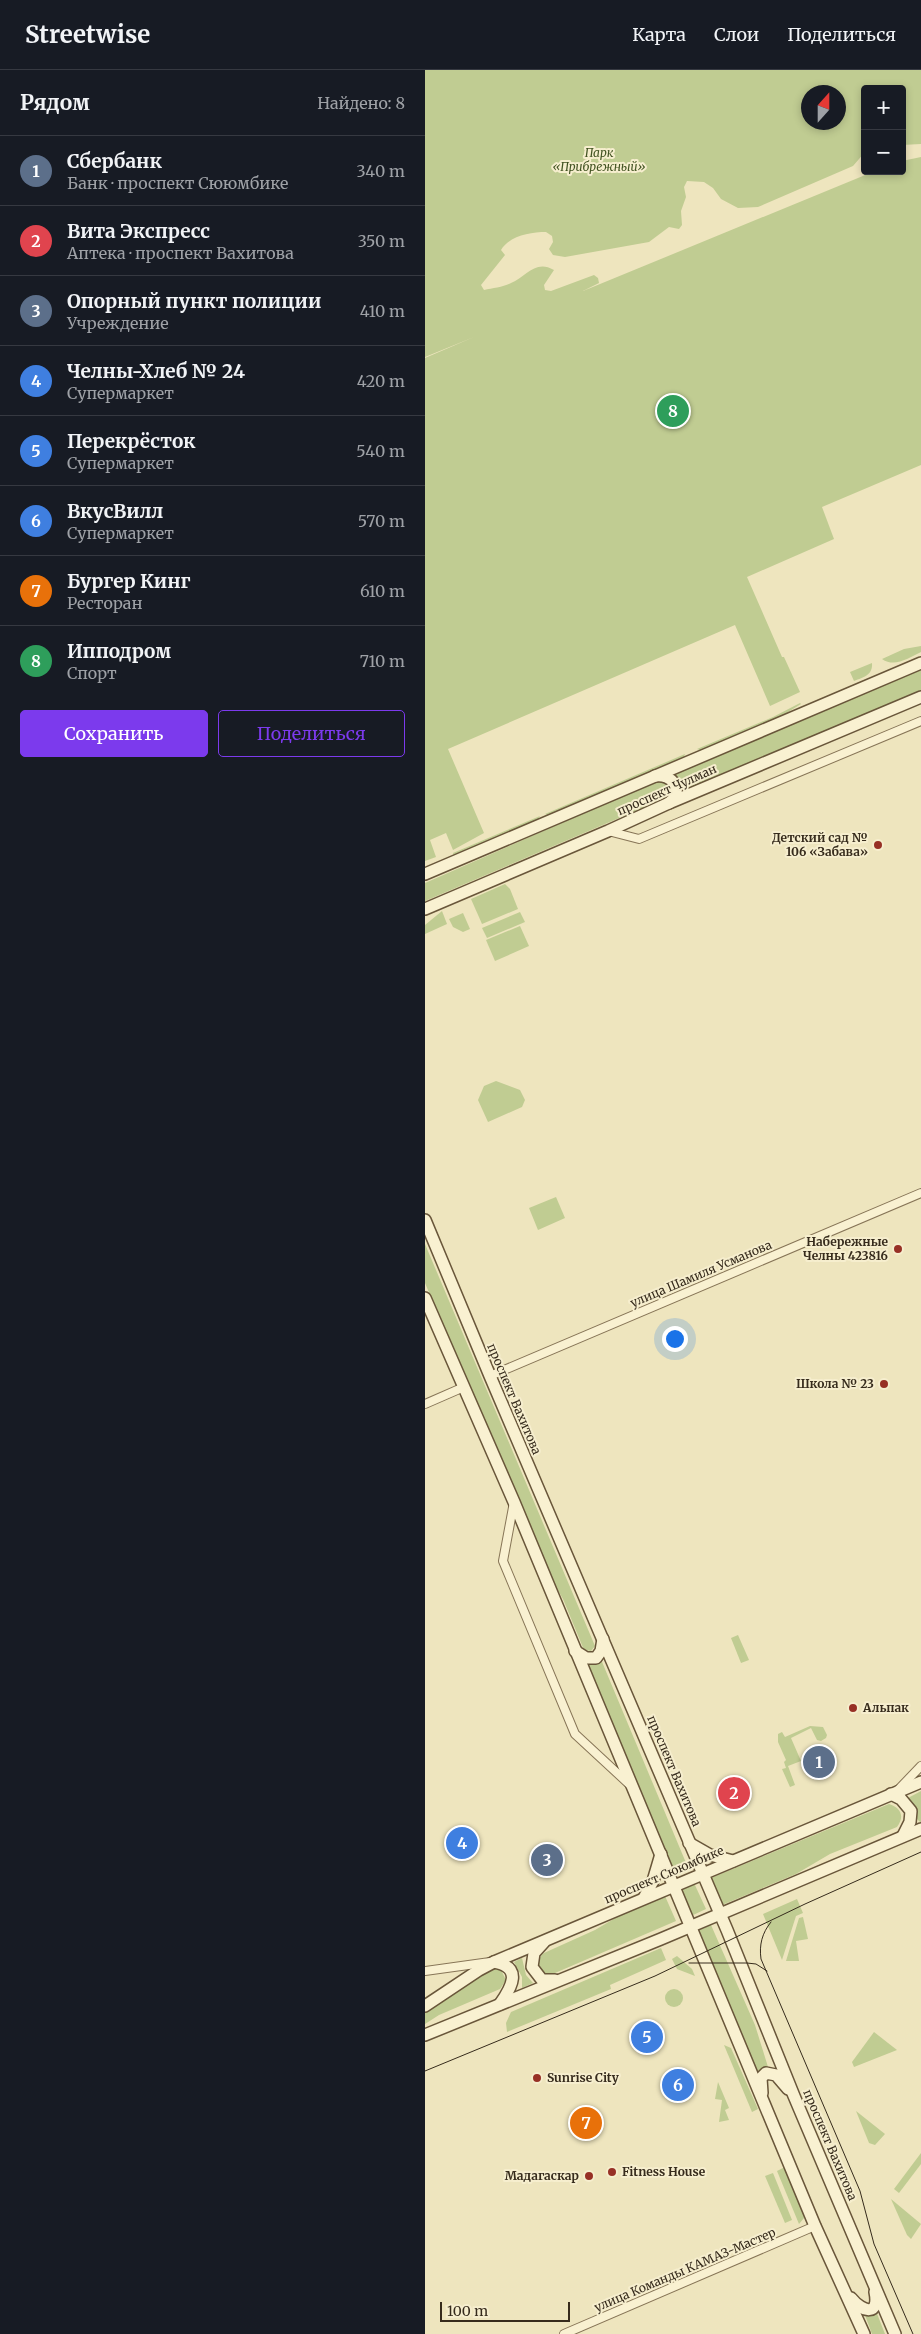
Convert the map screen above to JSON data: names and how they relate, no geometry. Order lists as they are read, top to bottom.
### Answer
{
  "streets": {
    "main road": ["проспект Чулман", "проспект Вахитова", "проспект Сююмбике"],
    "street": ["улица Шамиля Усманова", "улица Команды КАМАЗ-Мастер"]
  },
  "crossings": [
    ["улица Шамиля Усманова", "проспект Вахитова"],
    ["проспект Вахитова", "проспект Сююмбике"]
  ],
  "parks": ["Парк «Прибрежный»"],
  "places": [
    "Детский сад № 106 «Забава»",
    "Набережные Челны 423816",
    "Школа № 23",
    "Альпак",
    "Sunrise City",
    "Fitness House",
    "Мадагаскар"
  ],
  "scale_bar": "100 m",
  "north": "top",
  "page": {
    "header": "Streetwise",
    "nav": ["Карта", "Слои", "Поделиться"],
    "heading": ["Рядом", "Найдено: 8"],
    "map_buttons": ["+", "−"],
    "list": [
      {
        "mark": "1",
        "name": "Сбербанк",
        "note": "Банк · проспект Сююмбике",
        "value": "340 m"
      },
      {
        "mark": "2",
        "name": "Вита Экспресс",
        "note": "Аптека · проспект Вахитова",
        "value": "350 m"
      },
      {
        "mark": "3",
        "name": "Опорный пункт полиции",
        "note": "Учреждение",
        "value": "410 m"
      },
      {
        "mark": "4",
        "name": "Челны-Хлеб № 24",
        "note": "Супермаркет",
        "value": "420 m"
      },
      {
        "mark": "5",
        "name": "Перекрёсток",
        "note": "Супермаркет",
        "value": "540 m"
      },
      {
        "mark": "6",
        "name": "ВкусВилл",
        "note": "Супермаркет",
        "value": "570 m"
      },
      {
        "mark": "7",
        "name": "Бургер Кинг",
        "note": "Ресторан",
        "value": "610 m"
      },
      {
        "mark": "8",
        "name": "Ипподром",
        "note": "Спорт",
        "value": "710 m"
      }
    ],
    "pins": [
      "8",
      "1",
      "2",
      "4",
      "3",
      "5",
      "6",
      "7"
    ],
    "buttons": ["Сохранить", "Поделиться"],
    "scale": "100 m"
  }
}
